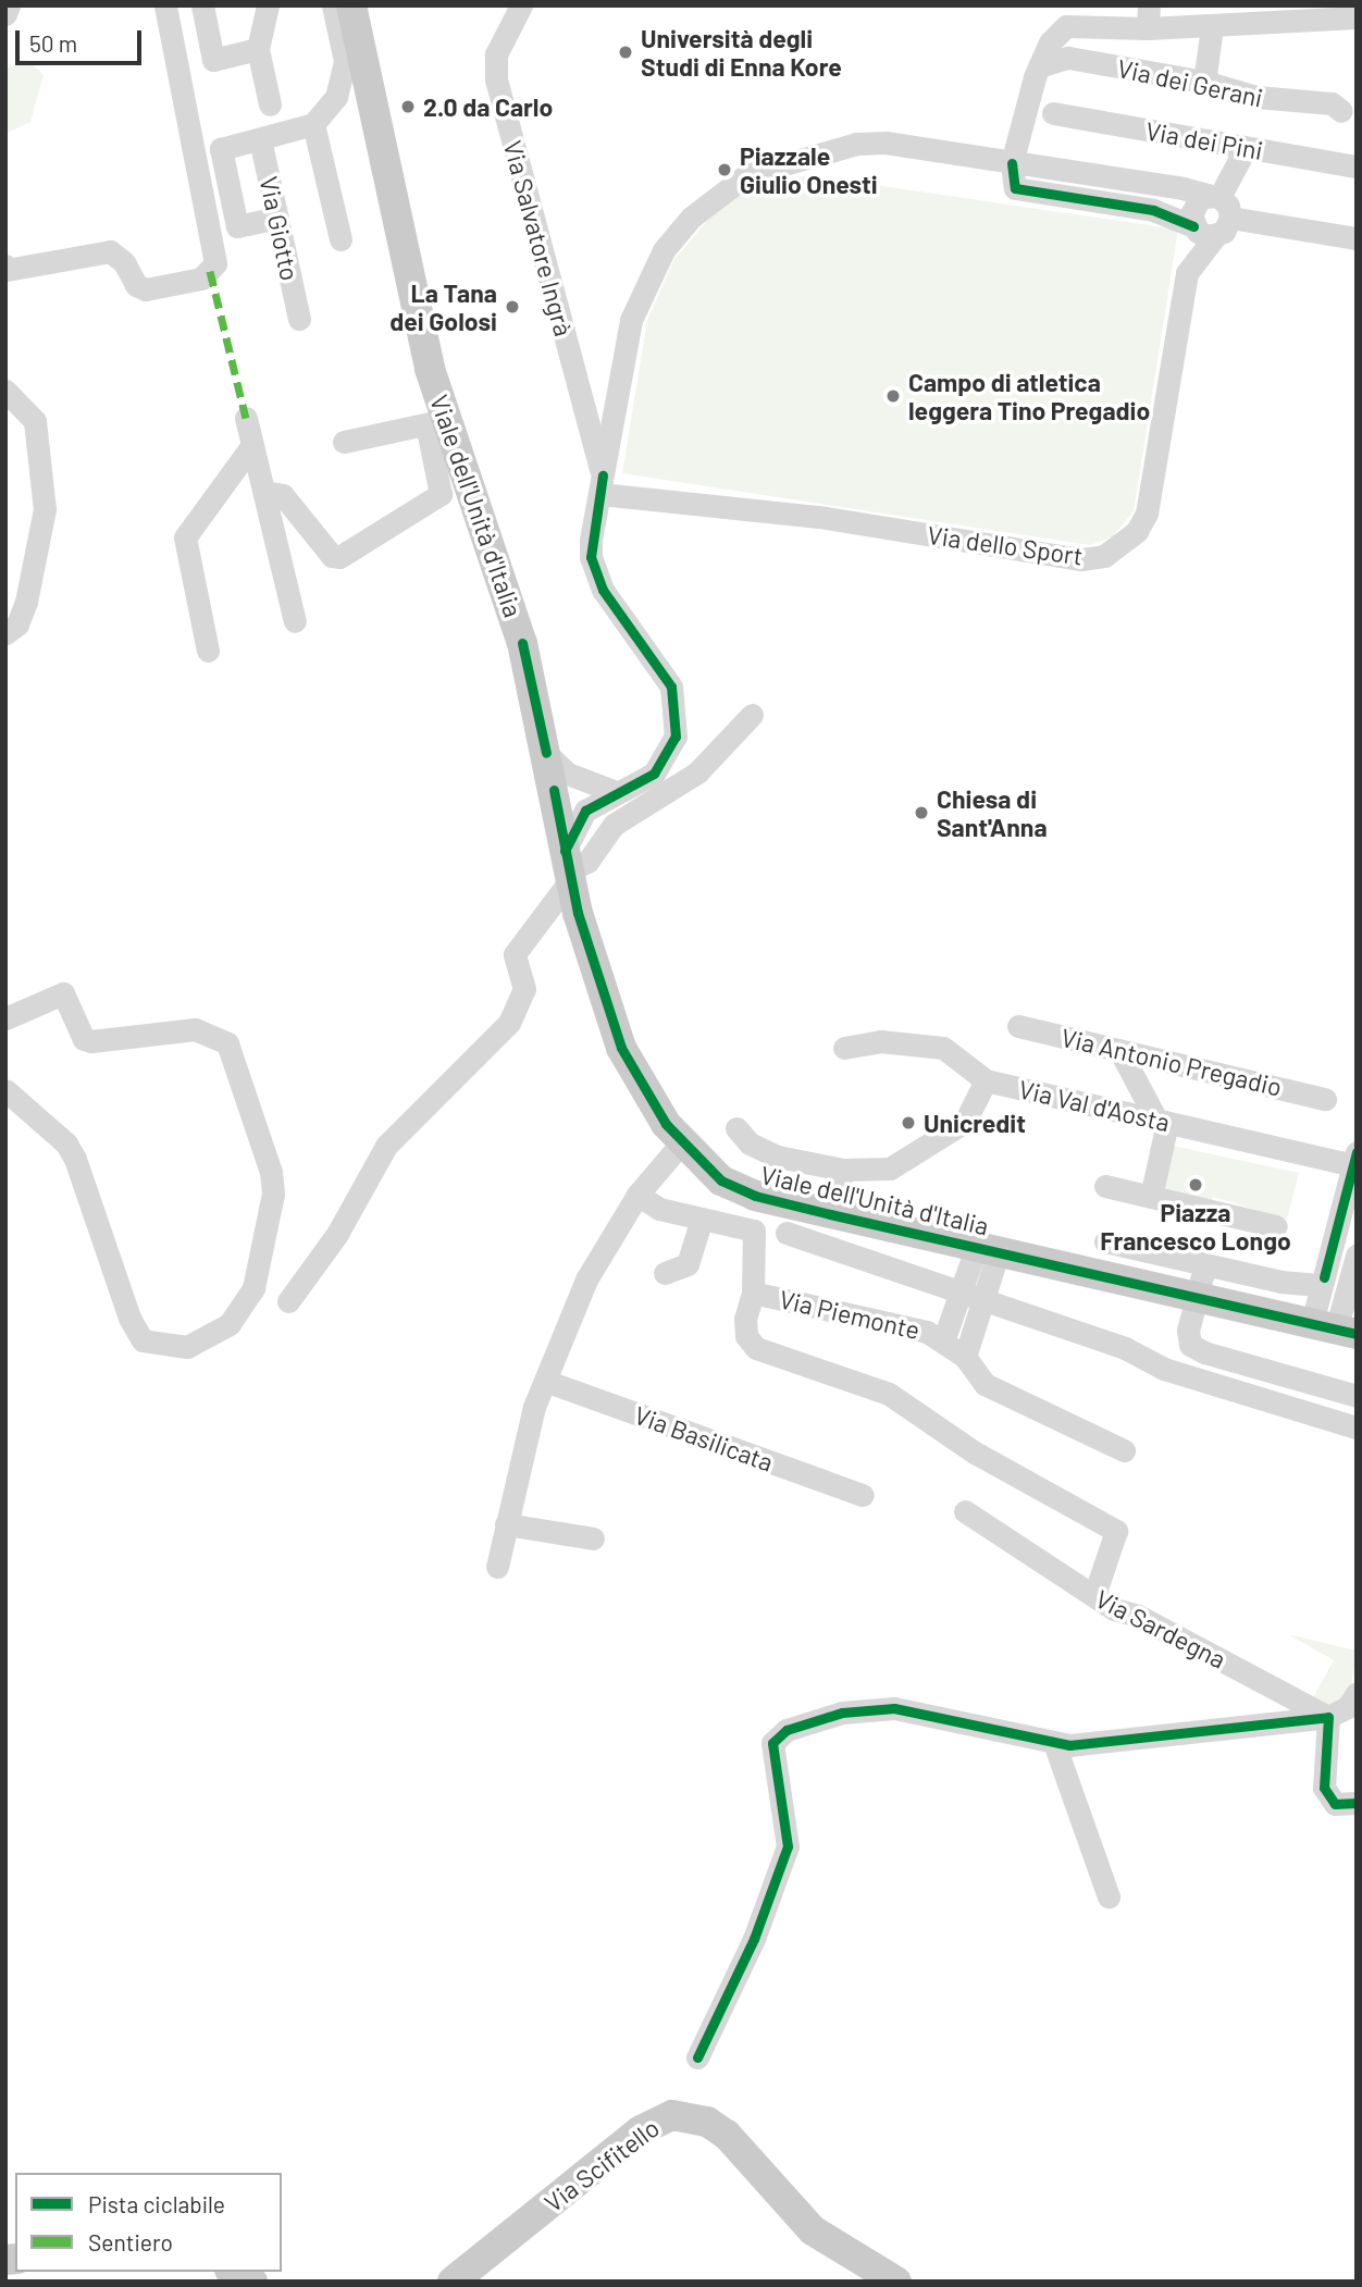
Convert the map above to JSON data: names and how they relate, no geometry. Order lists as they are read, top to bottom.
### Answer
{
  "streets": {
    "main road": ["Viale dell'Unità d'Italia", "Via Scifitello"],
    "street": [
      "Via dei Gerani",
      "Via dei Pini",
      "Via Giotto",
      "Via Salvatore Ingrà",
      "Via dello Sport",
      "Via Antonio Pregadio",
      "Via Val d'Aosta",
      "Via Piemonte",
      "Via Basilicata",
      "Via Sardegna"
    ]
  },
  "crossings": [
    ["Via Salvatore Ingrà", "Via dello Sport"],
    ["Via Piemonte", "Via Sardegna"]
  ],
  "places": [
    "Università degli Studi di Enna Kore",
    "2.0 da Carlo",
    "Piazzale Giulio Onesti",
    "La Tana dei Golosi",
    "Campo di atletica leggera Tino Pregadio",
    "Chiesa di Sant'Anna",
    "Unicredit",
    "Piazza Francesco Longo"
  ],
  "legend": ["Pista ciclabile", "Sentiero"],
  "scale_bar": "50 m"
}
